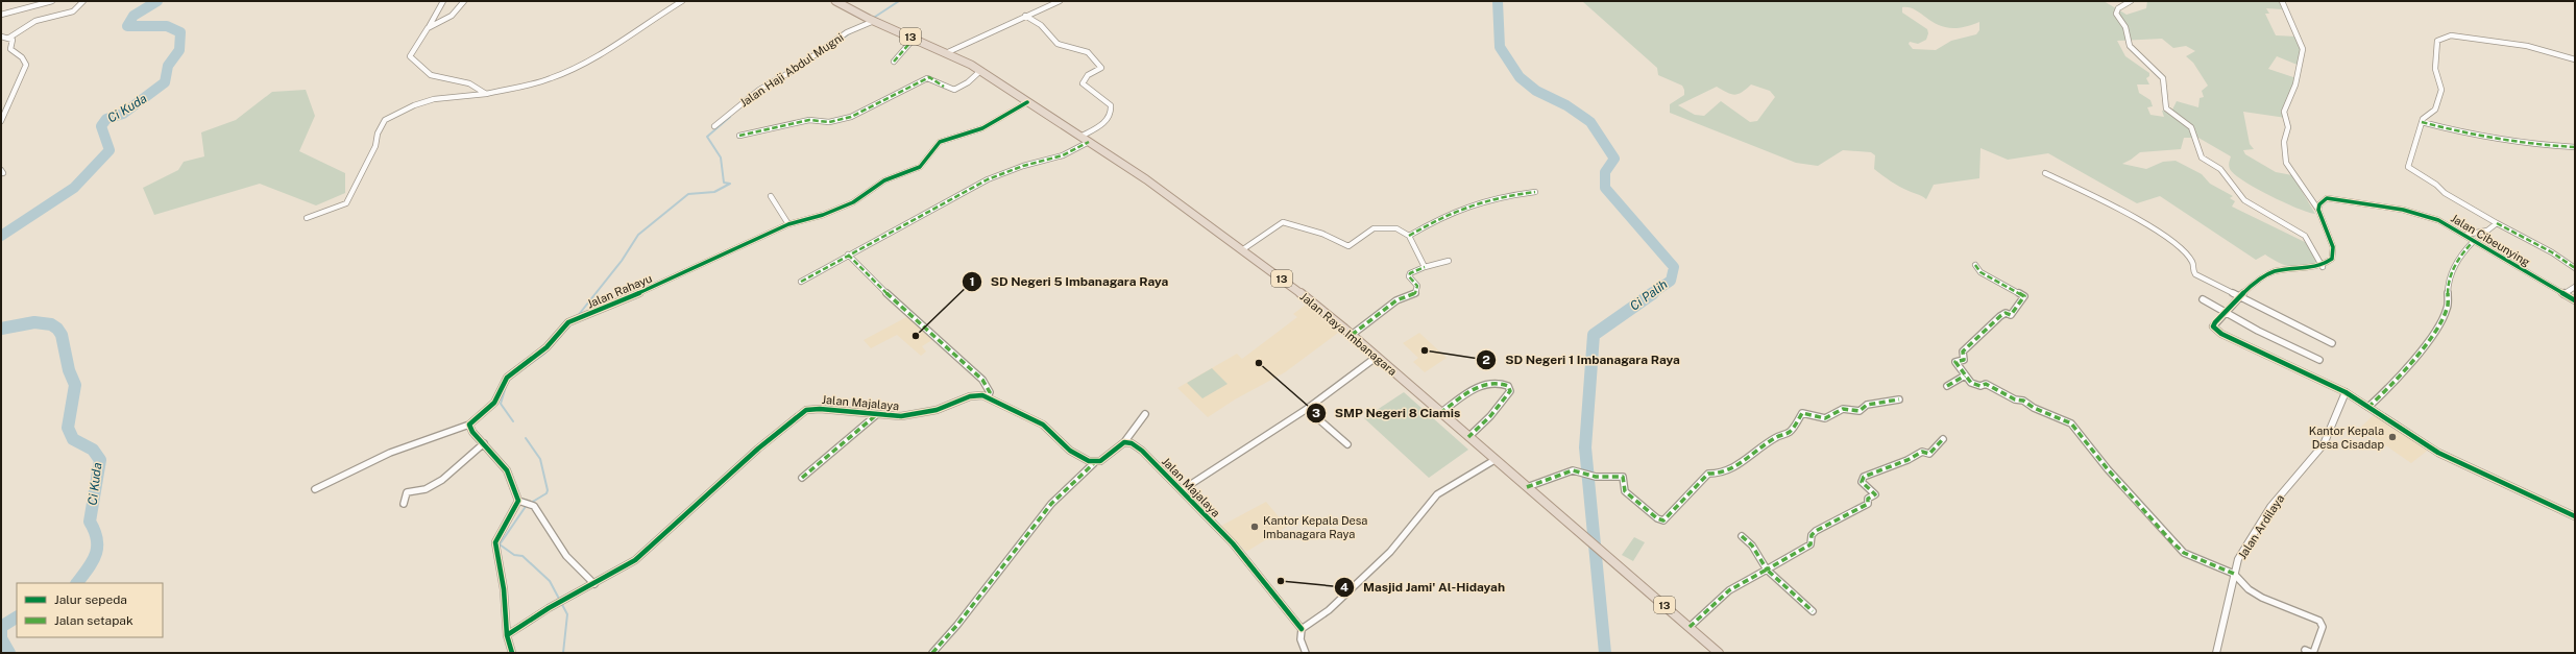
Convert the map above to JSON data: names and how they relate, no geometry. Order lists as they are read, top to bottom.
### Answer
{
  "streets": {
    "highway": ["13", "Jalan Raya Imbanagara"],
    "street": [
      "Jalan Haji Abdul Mugni",
      "Jalan Cibeunying",
      "Jalan Rahayu",
      "Jalan Majalaya",
      "Jalan Ardilaya"
    ]
  },
  "crossings": [
    ["Jalan Haji Abdul Mugni", "Jalan Raya Imbanagara"],
    ["Jalan Rahayu", "Jalan Raya Imbanagara"]
  ],
  "water": ["Ci Kuda", "Ci Palih"],
  "places": [
    "SD Negeri 5 Imbanagara Raya",
    "SD Negeri 1 Imbanagara Raya",
    "SMP Negeri 8 Ciamis",
    "Kantor Kepala Desa Cisadap",
    "Kantor Kepala Desa Imbanagara Raya",
    "Masjid Jami' Al-Hidayah"
  ],
  "legend": ["Jalur sepeda", "Jalan setapak"]
}
